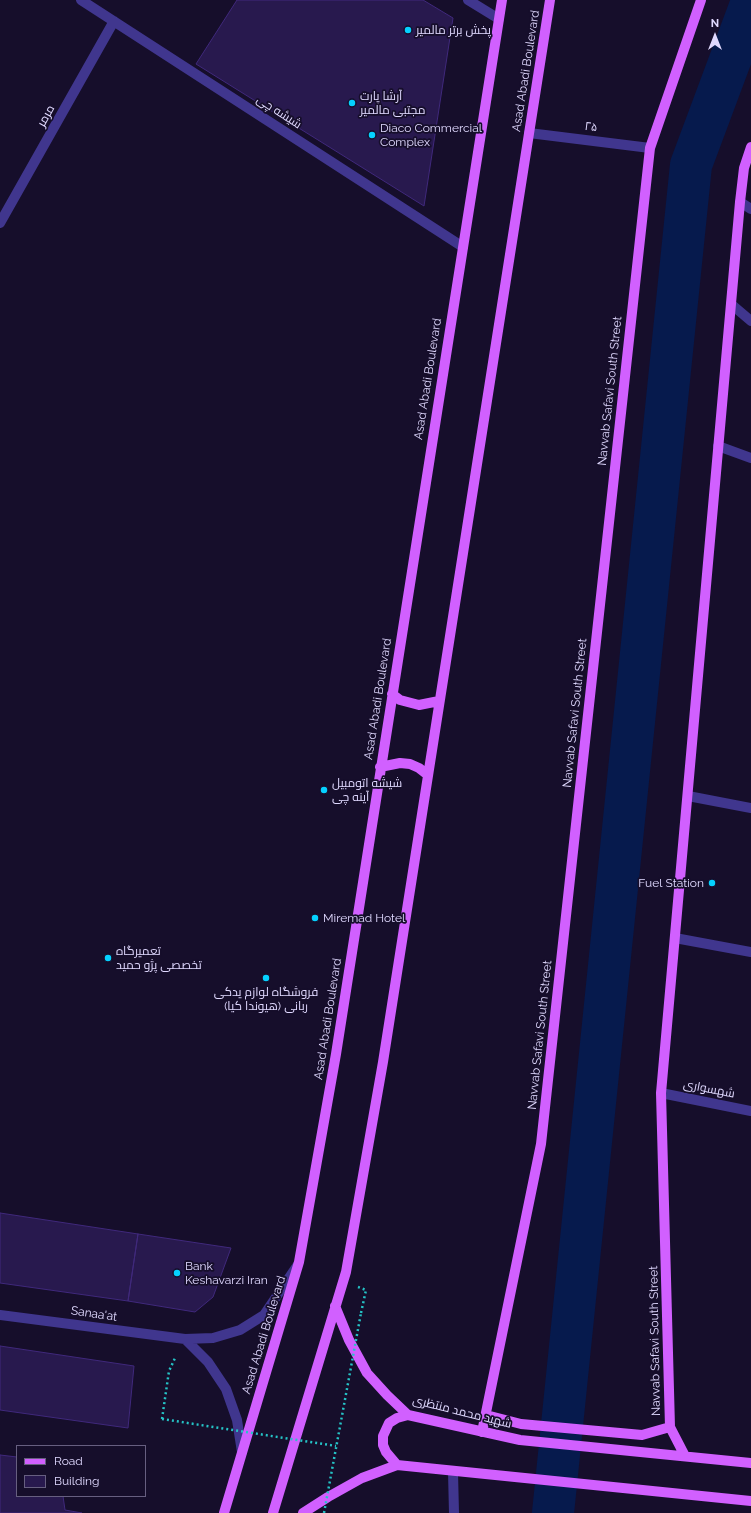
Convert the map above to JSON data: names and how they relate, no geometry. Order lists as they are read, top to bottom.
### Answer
{
  "streets": {
    "main road": ["Asad Abadi Boulevard", "Navvab Safavi South Street", "شهید محمد منتظری"],
    "street": [
      "شیشه چی",
      "مرمر",
      "۲۵",
      "شهسواری",
      "Sanaa'at"
    ]
  },
  "crossings": [
    ["Asad Abadi Boulevard", "شیشه چی"],
    ["Asad Abadi Boulevard", "۲۵"],
    ["Asad Abadi Boulevard", "Sanaa'at"],
    ["Asad Abadi Boulevard", "شهید محمد منتظری"],
    ["شیشه چی", "مرمر"],
    ["۲۵", "Navvab Safavi South Street"],
    ["Navvab Safavi South Street", "شهسواری"],
    ["Navvab Safavi South Street", "شهید محمد منتظری"]
  ],
  "places": [
    "پخش برتر مالمیر",
    "آرشا پارت مجتبی مالمیر",
    "Diaco Commercial Complex",
    "شیشه اتومبیل آینه چی",
    "Fuel Station",
    "Miremad Hotel",
    "تعمیرگاه تخصصی پژو حمید",
    "فروشگاه لوازم یدکی ربانی (هیوندا کیا)",
    "Bank Keshavarzi Iran"
  ],
  "legend": ["Road", "Building"],
  "north": "top"
}
